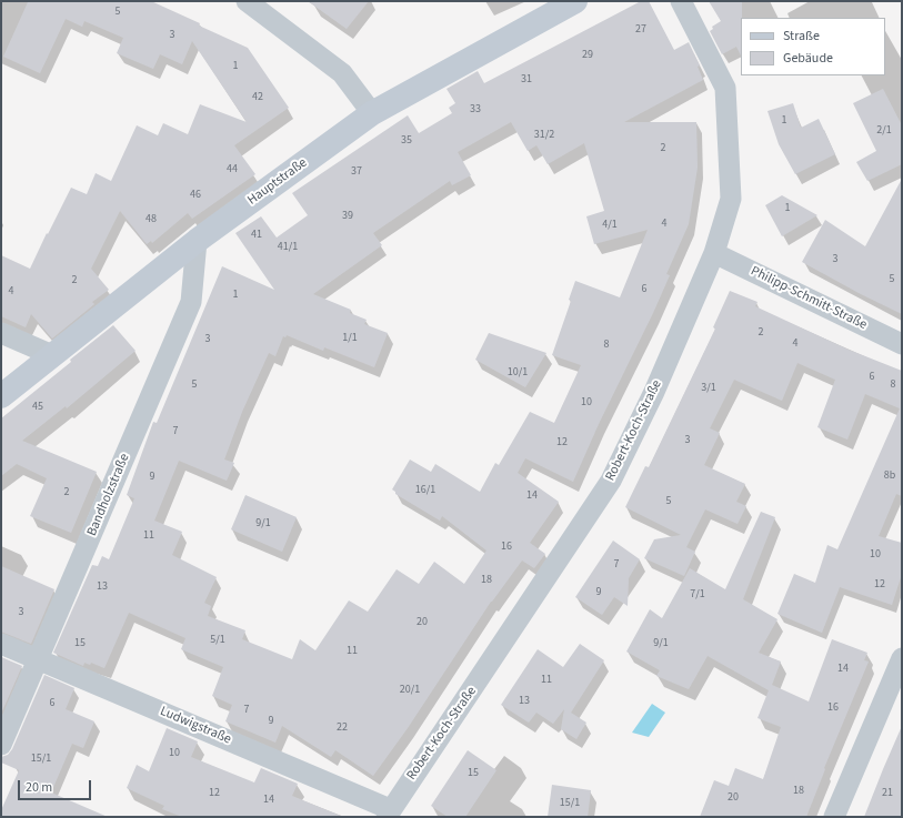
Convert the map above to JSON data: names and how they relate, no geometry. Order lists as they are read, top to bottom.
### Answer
{
  "streets": {
    "street": [
      "Hauptstraße",
      "Philipp-Schmitt-Straße",
      "Robert-Koch-Straße",
      "Bandholzstraße",
      "Ludwigstraße"
    ]
  },
  "crossings": [
    ["Hauptstraße", "Bandholzstraße"],
    ["Philipp-Schmitt-Straße", "Robert-Koch-Straße"],
    ["Robert-Koch-Straße", "Ludwigstraße"],
    ["Bandholzstraße", "Ludwigstraße"]
  ],
  "house_numbers": [
    "5",
    "27",
    "3",
    "29",
    "1",
    "31",
    "42",
    "33",
    "1",
    "2/1",
    "31/2",
    "35",
    "2",
    "44",
    "37",
    "46",
    "1",
    "39",
    "48",
    "4",
    "4/1",
    "41",
    "41/1",
    "3",
    "5",
    "2",
    "6",
    "4",
    "1",
    "2",
    "1/1",
    "3",
    "4",
    "8",
    "10/1",
    "6",
    "5",
    "8",
    "3/1",
    "10",
    "45",
    "7",
    "3",
    "12",
    "8b",
    "9",
    "16/1",
    "2",
    "14",
    "5",
    "9/1",
    "11",
    "16",
    "10",
    "7",
    "18",
    "12",
    "13",
    "9",
    "7/1",
    "3",
    "20",
    "5/1",
    "15",
    "9/1",
    "11",
    "14",
    "11",
    "20/1",
    "13",
    "6",
    "16",
    "7",
    "9",
    "22",
    "10",
    "15/1",
    "15",
    "18",
    "12",
    "21",
    "20",
    "14",
    "15/1"
  ],
  "legend": ["Straße", "Gebäude"],
  "scale_bar": "20 m"
}
